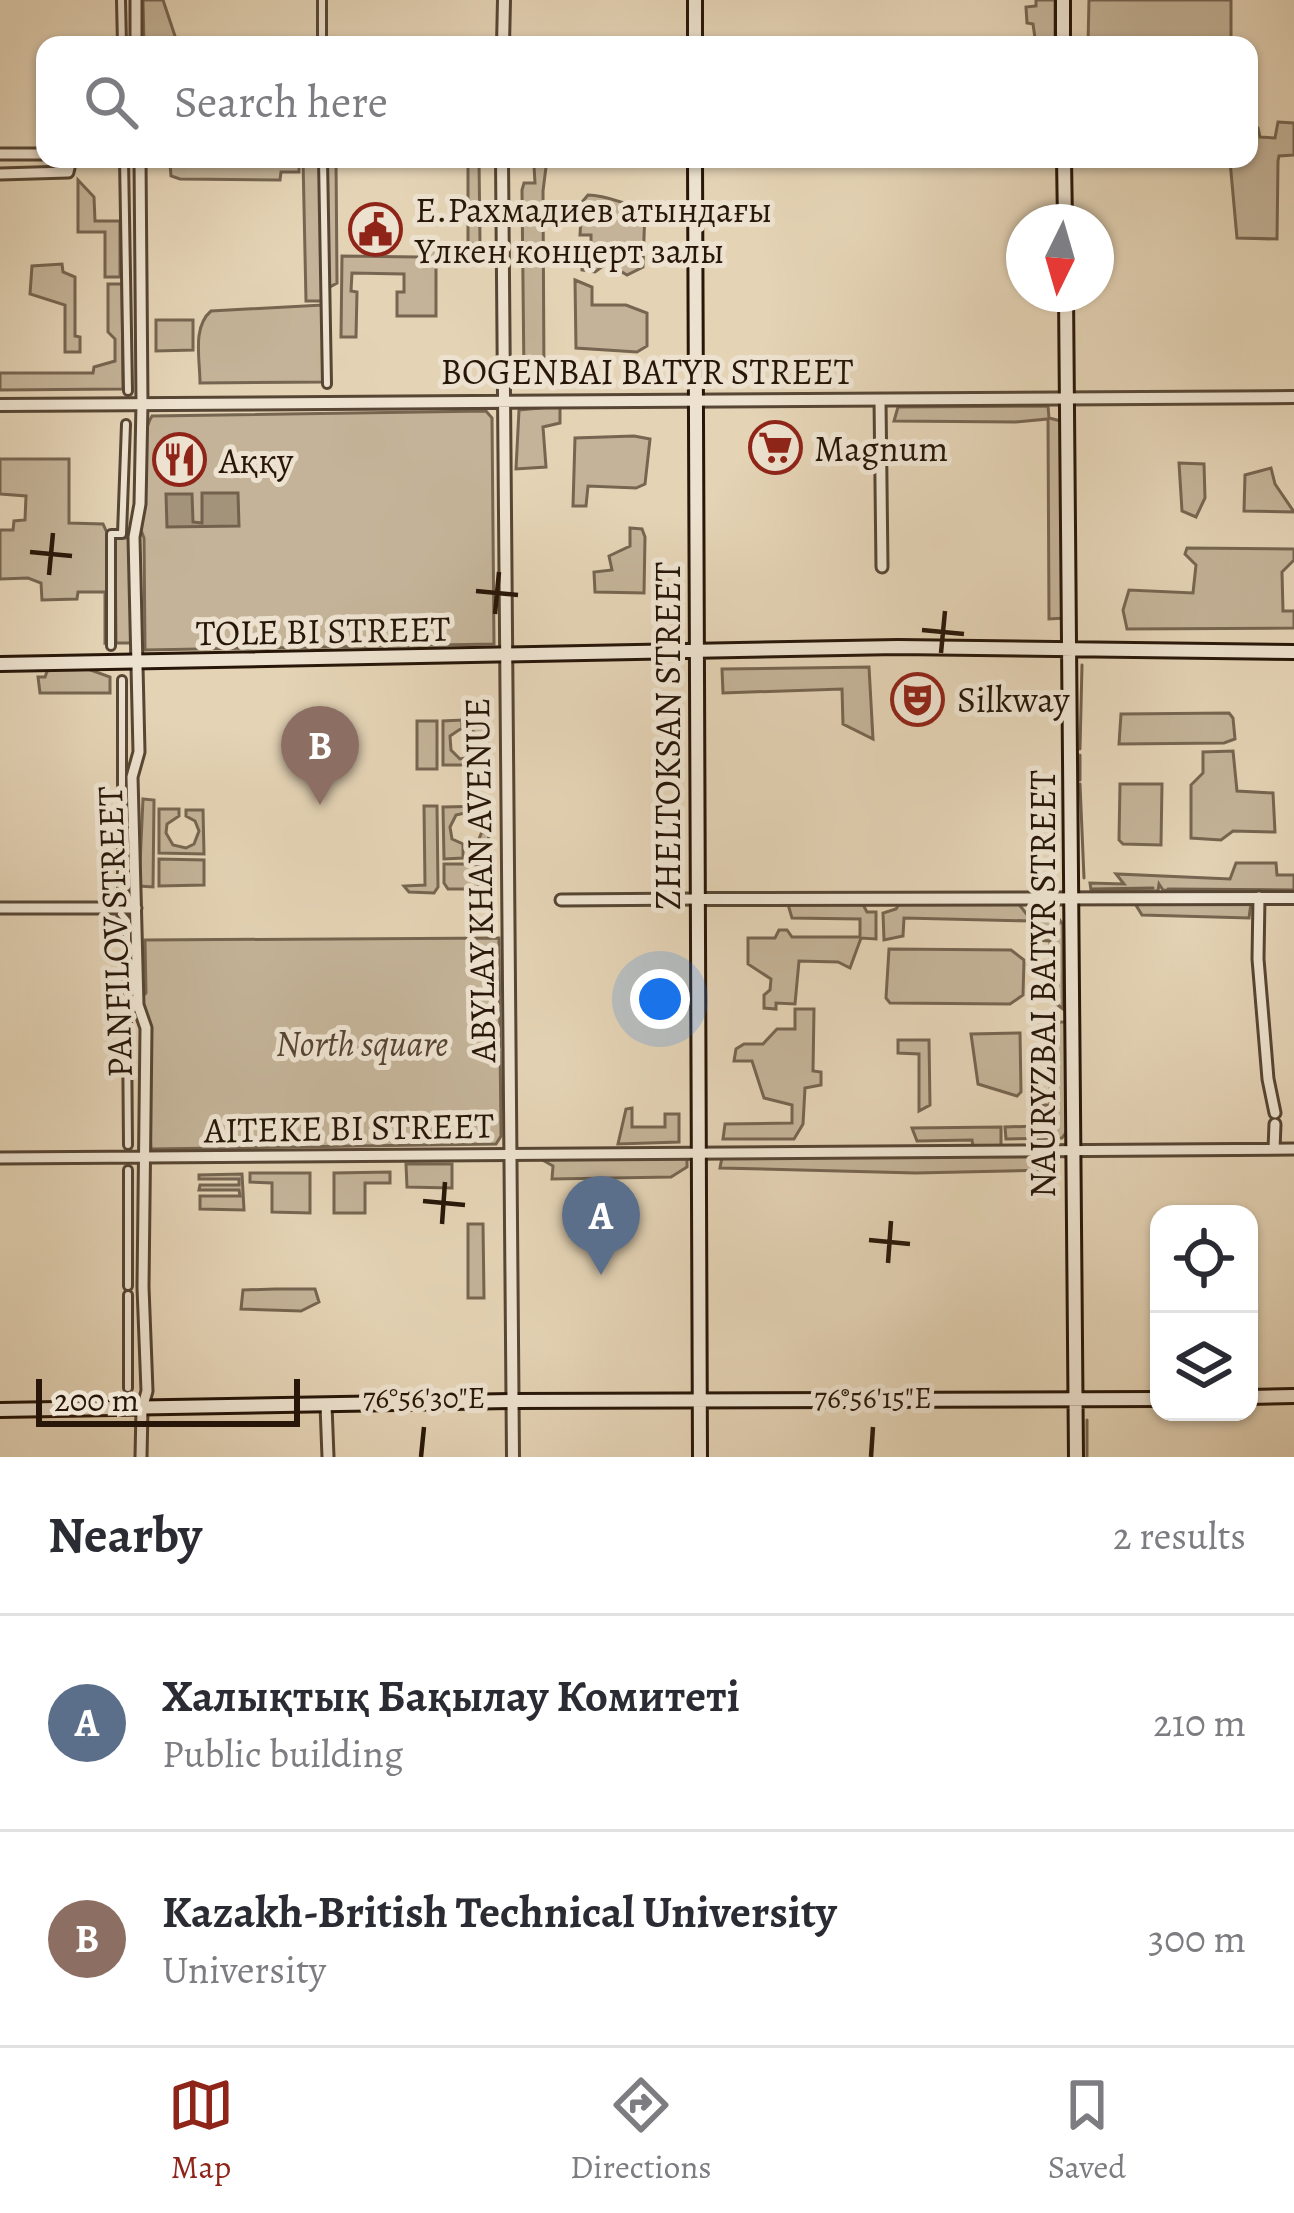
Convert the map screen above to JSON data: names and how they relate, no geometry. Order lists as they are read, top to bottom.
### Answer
{
  "streets": {
    "main road": ["TOLE BI STREET", "ZHELTOKSAN STREET", "NAURYZBAI BATYR STREET"],
    "street": [
      "BOGENBAI BATYR STREET",
      "ABYLAY KHAN AVENUE",
      "PANFILOV STREET",
      "AITEKE BI STREET"
    ]
  },
  "crossings": [
    ["BOGENBAI BATYR STREET", "ZHELTOKSAN STREET"],
    ["BOGENBAI BATYR STREET", "ABYLAY KHAN AVENUE"],
    ["BOGENBAI BATYR STREET", "PANFILOV STREET"],
    ["BOGENBAI BATYR STREET", "NAURYZBAI BATYR STREET"],
    ["TOLE BI STREET", "ZHELTOKSAN STREET"],
    ["TOLE BI STREET", "ABYLAY KHAN AVENUE"],
    ["TOLE BI STREET", "PANFILOV STREET"],
    ["TOLE BI STREET", "NAURYZBAI BATYR STREET"],
    ["ZHELTOKSAN STREET", "AITEKE BI STREET"],
    ["ABYLAY KHAN AVENUE", "AITEKE BI STREET"],
    ["PANFILOV STREET", "AITEKE BI STREET"]
  ],
  "parks": ["North square"],
  "places": {
    "public building": ["Е.Рахмадиев атындағы Үлкен концерт залы"],
    "supermarket": ["Magnum"],
    "restaurant": ["Аққу"],
    "theatre": ["Silkway"]
  },
  "scale_bar": "200 m",
  "north": "bottom",
  "page": {
    "search": "Search here",
    "pins": ["B", "A"],
    "scale": "200 m",
    "heading": ["Nearby", "2 results"],
    "list": [
      {
        "mark": "A",
        "name": "Халықтық Бақылау Комитеті",
        "note": "Public building",
        "value": "210 m"
      },
      {
        "mark": "B",
        "name": "Kazakh-British Technical University",
        "note": "University",
        "value": "300 m"
      }
    ],
    "nav": ["Map", "Directions", "Saved"]
  },
  "coordinates": ["76°56'30\"E", "76°56'15\"E"]
}
